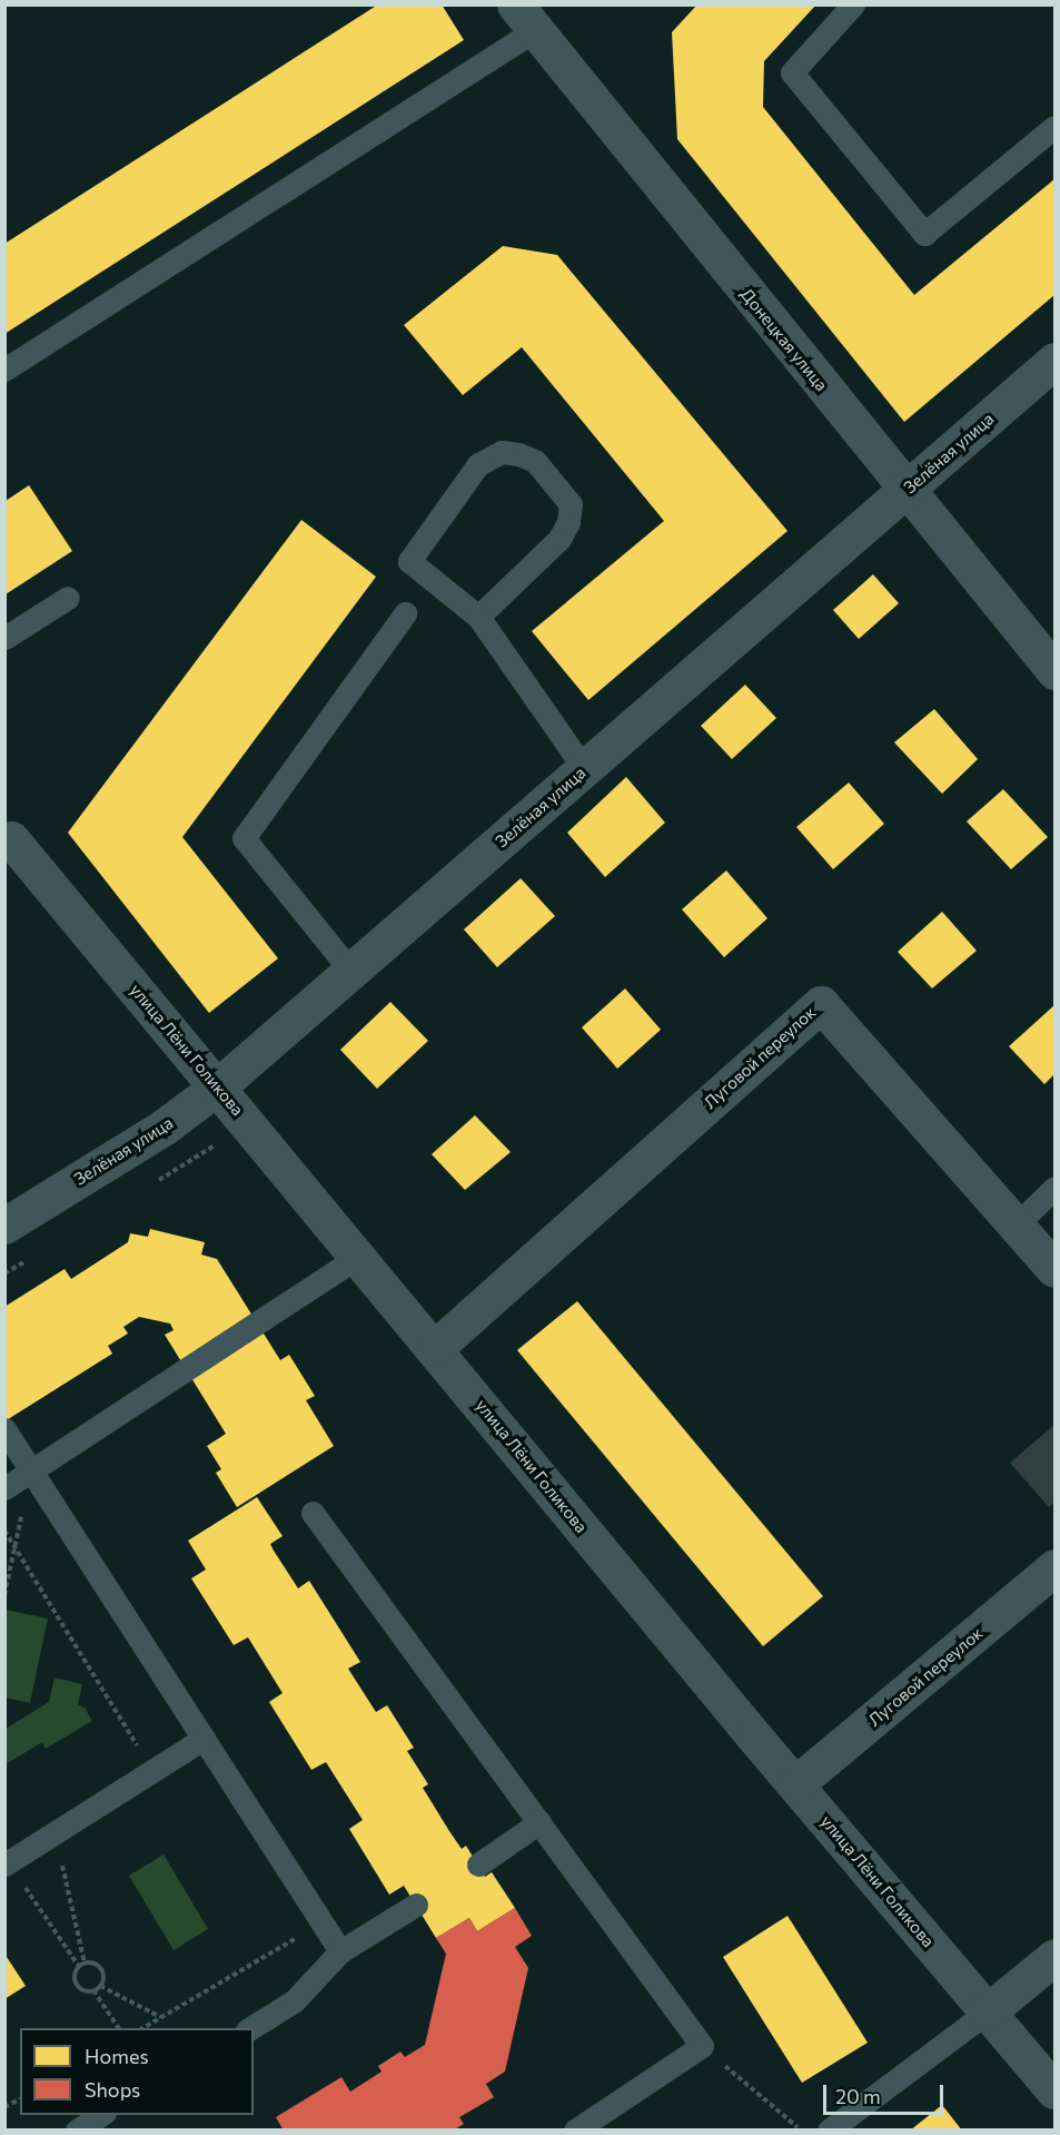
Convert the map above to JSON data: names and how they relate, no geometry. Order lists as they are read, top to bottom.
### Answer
{
  "streets": {
    "street": [
      "Донецкая улица",
      "Зелёная улица",
      "улица Лёни Голикова",
      "Луговой переулок"
    ]
  },
  "crossings": [
    ["Донецкая улица", "Зелёная улица"],
    ["Зелёная улица", "улица Лёни Голикова"],
    ["улица Лёни Голикова", "Луговой переулок"]
  ],
  "legend": ["Homes", "Shops"],
  "scale_bar": "20 m"
}
